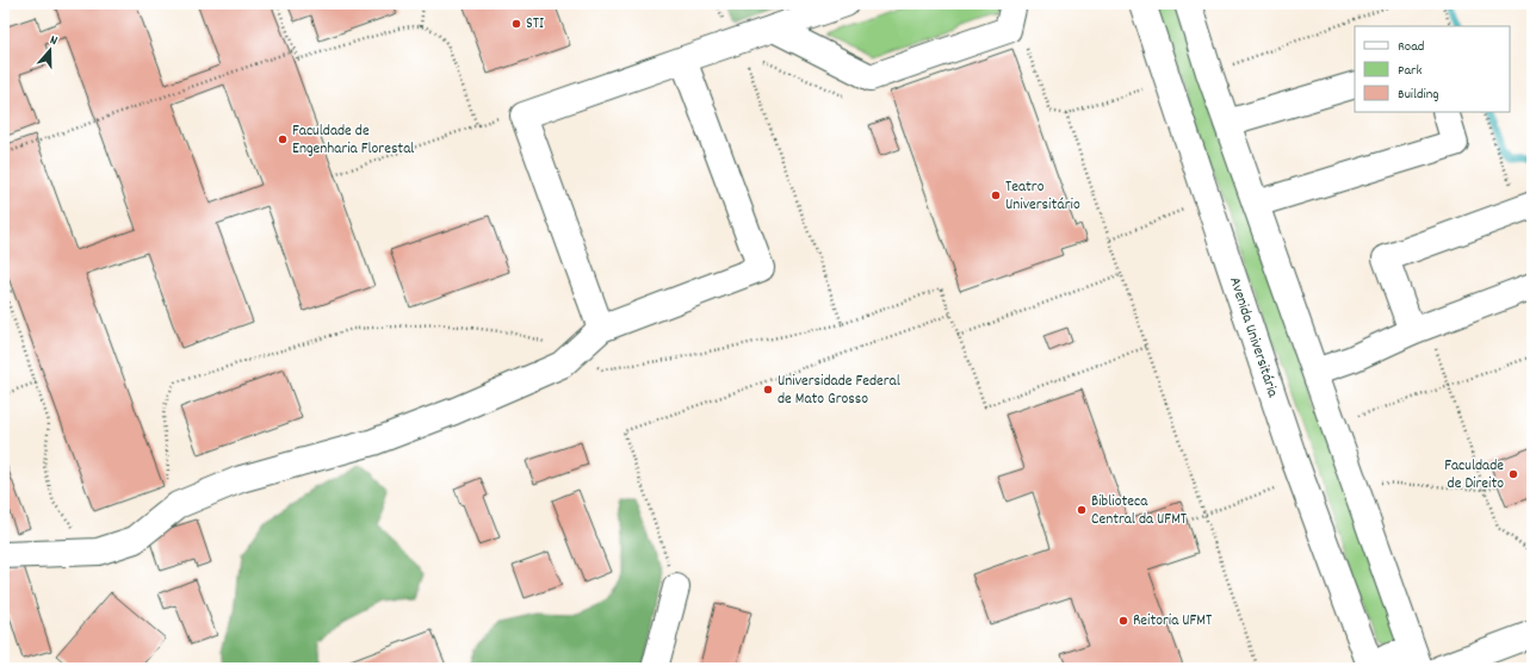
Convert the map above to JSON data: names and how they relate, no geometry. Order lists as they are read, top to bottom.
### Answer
{
  "streets": {
    "street": ["Avenida Universitária"]
  },
  "places": [
    "STI",
    "Faculdade de Engenharia Florestal",
    "Teatro Universitário",
    "Universidade Federal de Mato Grosso",
    "Faculdade de Direito",
    "Biblioteca Central da UFMT",
    "Reitoria UFMT"
  ],
  "legend": ["Road", "Park", "Building"],
  "north": "top"
}
